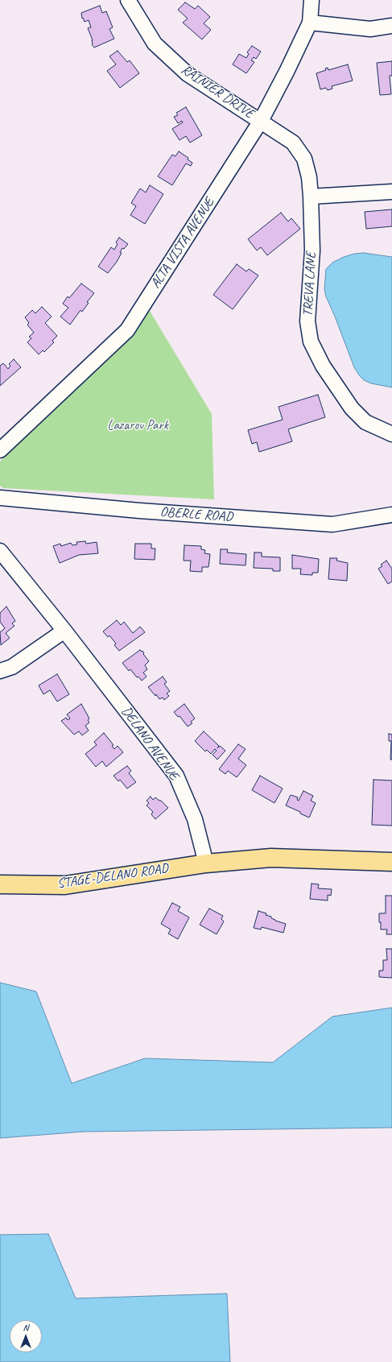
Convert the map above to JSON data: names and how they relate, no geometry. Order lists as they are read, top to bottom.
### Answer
{
  "streets": {
    "main road": ["STAGE-DELANO ROAD"],
    "street": [
      "RAINIER DRIVE",
      "ALTA VISTA AVENUE",
      "TREVA LANE",
      "OBERLE ROAD",
      "DELANO AVENUE"
    ]
  },
  "crossings": [
    ["RAINIER DRIVE", "ALTA VISTA AVENUE"],
    ["RAINIER DRIVE", "TREVA LANE"],
    ["ALTA VISTA AVENUE", "TREVA LANE"],
    ["DELANO AVENUE", "STAGE-DELANO ROAD"]
  ],
  "parks": ["Lazarov Park"],
  "north": "top"
}
